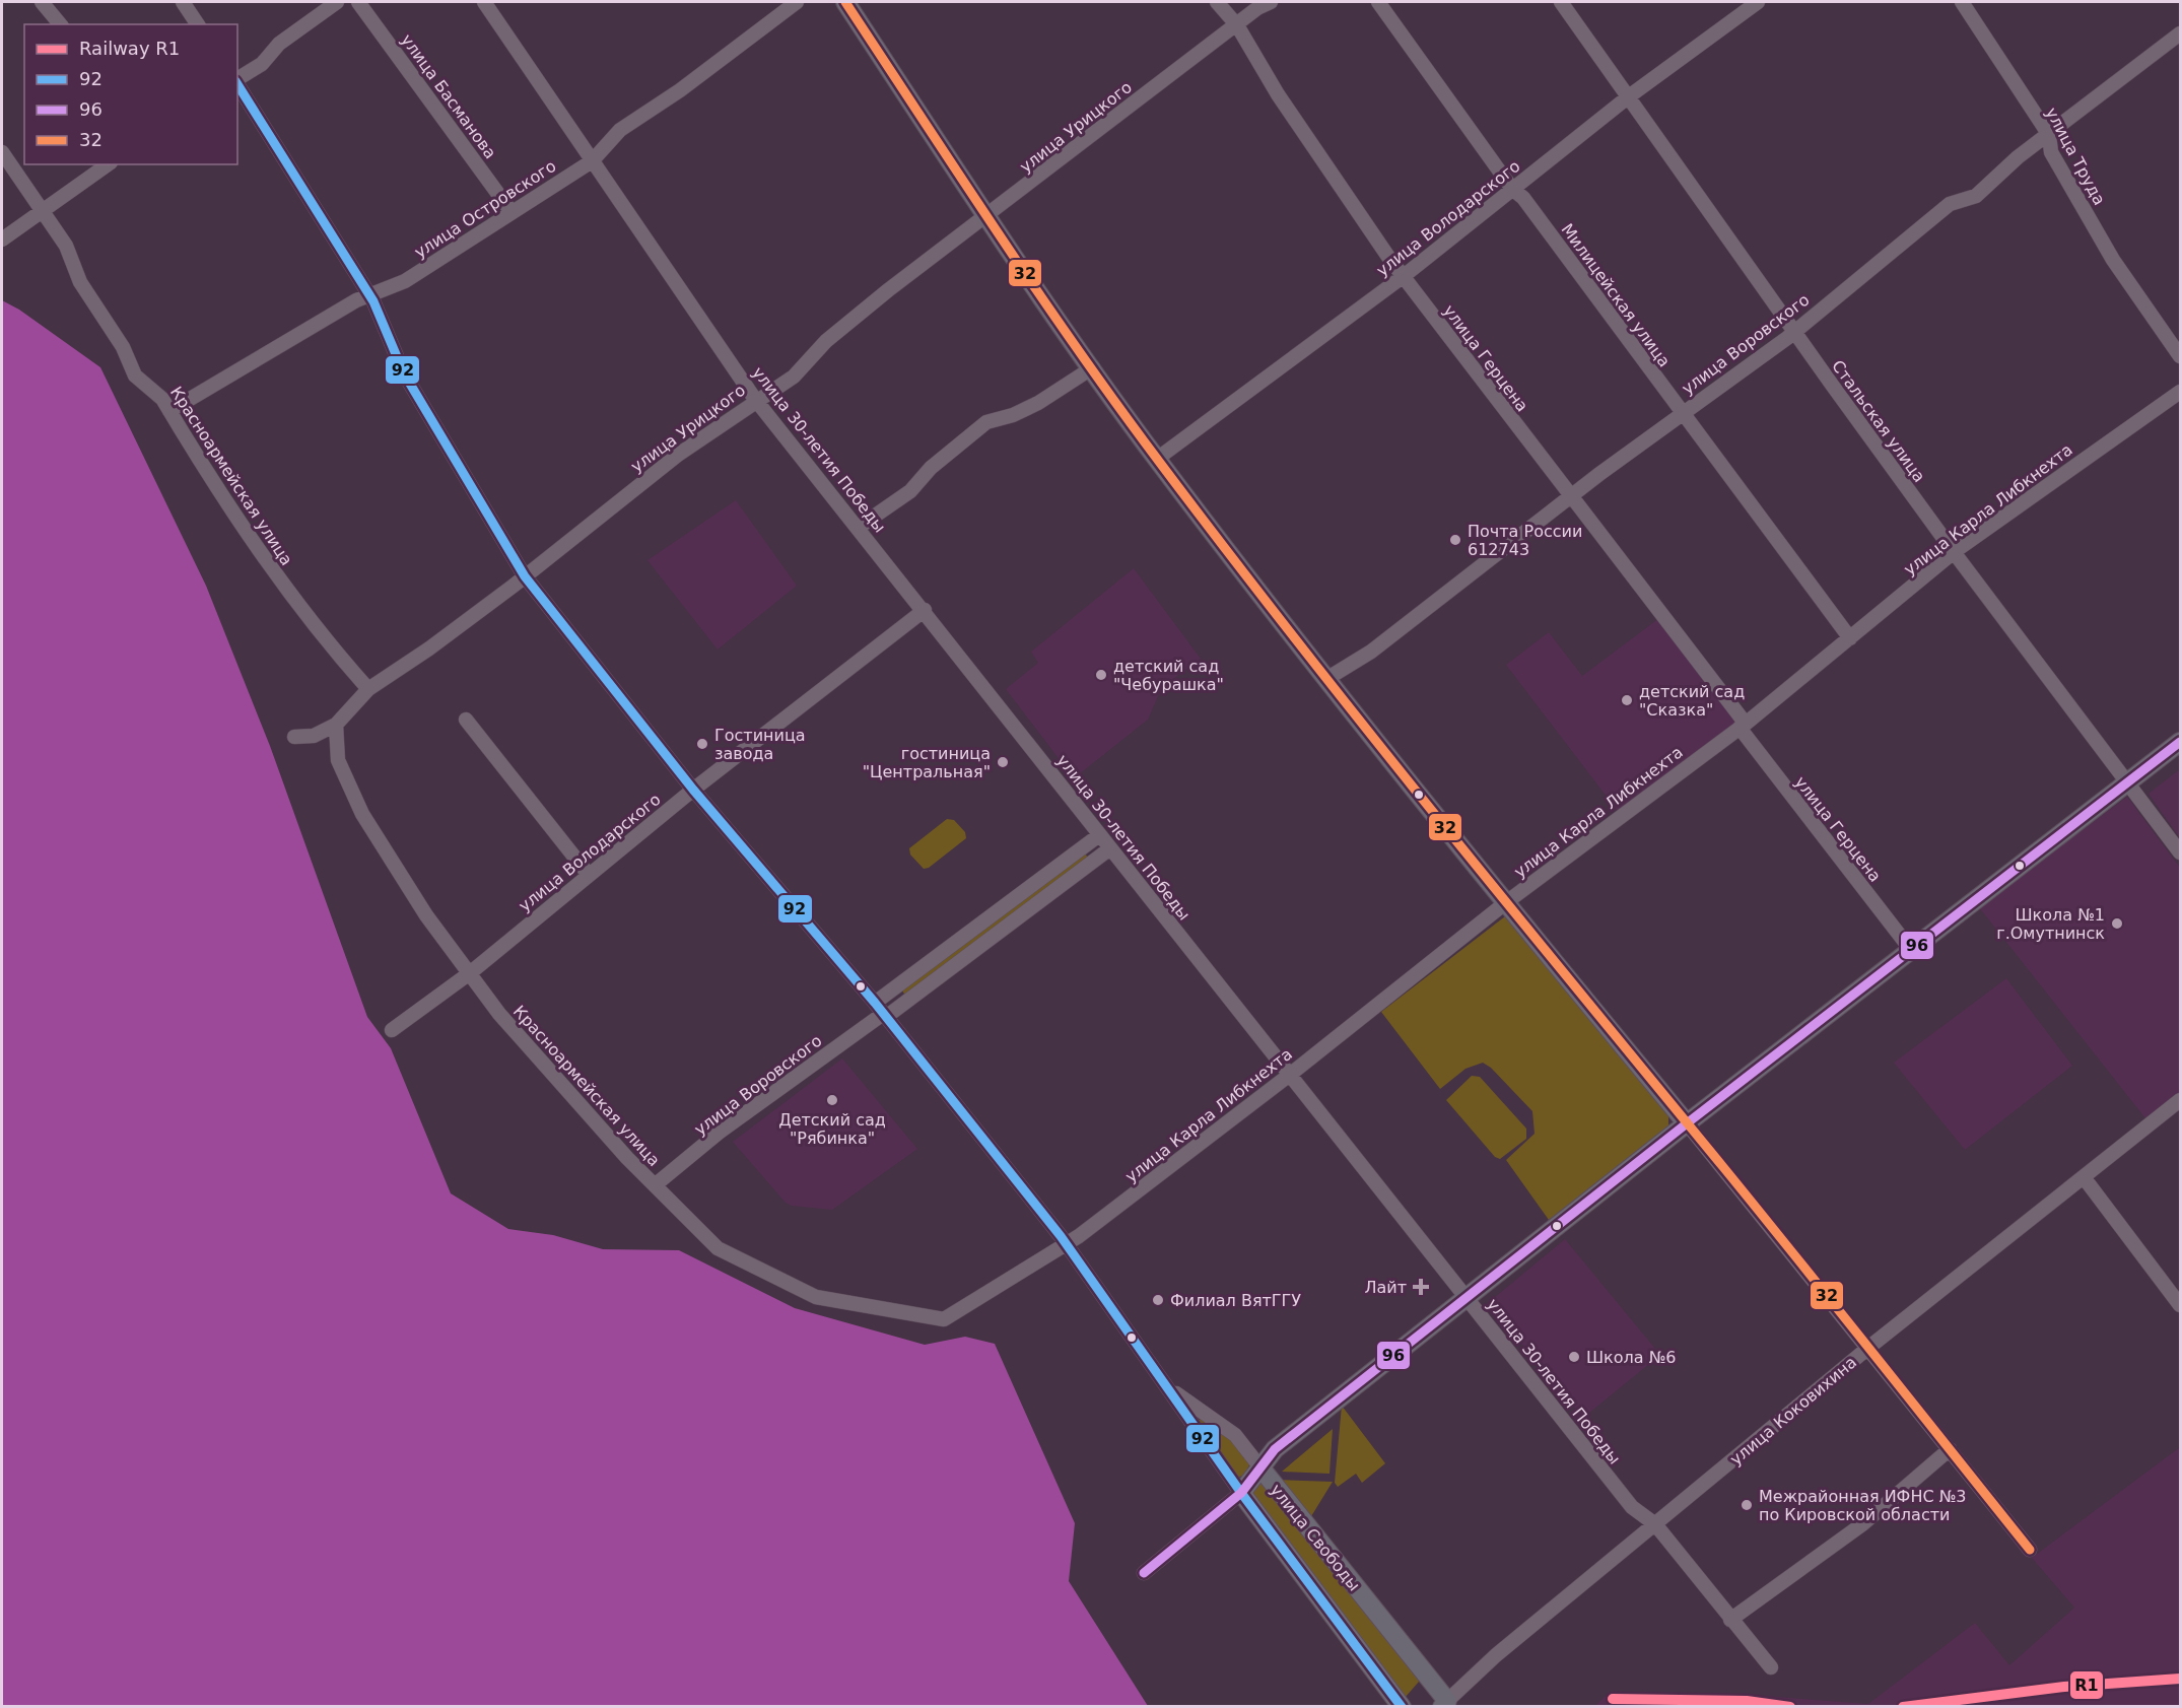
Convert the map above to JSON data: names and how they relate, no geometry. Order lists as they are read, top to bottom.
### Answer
{
  "streets": {
    "main road": ["улица Свободы"],
    "street": [
      "улица Басманова",
      "улица Урицкого",
      "улица Труда",
      "улица Островского",
      "улица Володарского",
      "Милицейская улица",
      "улица Воровского",
      "улица Герцена",
      "Стальская улица",
      "улица 30-летия Победы",
      "Красноармейская улица",
      "улица Карла Либкнехта",
      "улица Коковихина"
    ]
  },
  "crossings": [
    ["улица Басманова", "улица Островского"],
    ["улица Урицкого", "улица Герцена"],
    ["улица Урицкого", "улица 30-летия Победы"],
    ["улица Урицкого", "Красноармейская улица"],
    ["улица Урицкого", "улица Свободы"],
    ["улица Труда", "улица Воровского"],
    ["улица Островского", "улица 30-летия Победы"],
    ["улица Островского", "Красноармейская улица"],
    ["улица Островского", "улица Свободы"],
    ["улица Володарского", "Милицейская улица"],
    ["улица Володарского", "улица Герцена"],
    ["улица Володарского", "Стальская улица"],
    ["улица Володарского", "улица 30-летия Победы"],
    ["улица Володарского", "Красноармейская улица"],
    ["улица Володарского", "улица Свободы"],
    ["Милицейская улица", "улица Воровского"],
    ["Милицейская улица", "улица Карла Либкнехта"],
    ["улица Воровского", "улица Герцена"],
    ["улица Воровского", "Стальская улица"],
    ["улица Воровского", "улица 30-летия Победы"],
    ["улица Воровского", "Красноармейская улица"],
    ["улица Воровского", "улица Свободы"],
    ["улица Герцена", "улица Карла Либкнехта"],
    ["Стальская улица", "улица Карла Либкнехта"],
    ["улица 30-летия Победы", "улица Карла Либкнехта"],
    ["улица 30-летия Победы", "улица Коковихина"],
    ["Красноармейская улица", "улица Карла Либкнехта"],
    ["улица Карла Либкнехта", "улица Свободы"],
    ["улица Коковихина", "улица Свободы"]
  ],
  "places": {
    "other": [
      "Почта России 612743",
      "детский сад \"Чебурашка\"",
      "детский сад \"Сказка\"",
      "Гостиница завода",
      "гостиница \"Центральная\"",
      "Школа №1 г.Омутнинск",
      "Детский сад \"Рябинка\"",
      "Филиал ВятГГУ",
      "Школа №6",
      "Межрайонная ИФНС №3 по Кировской области"
    ],
    "health": ["Лайт"]
  },
  "lines": [
    "transit line 32",
    "transit line 92",
    "transit line 96",
    "rail line R1"
  ],
  "legend": [
    "Railway R1",
    "92",
    "96",
    "32"
  ]
}
